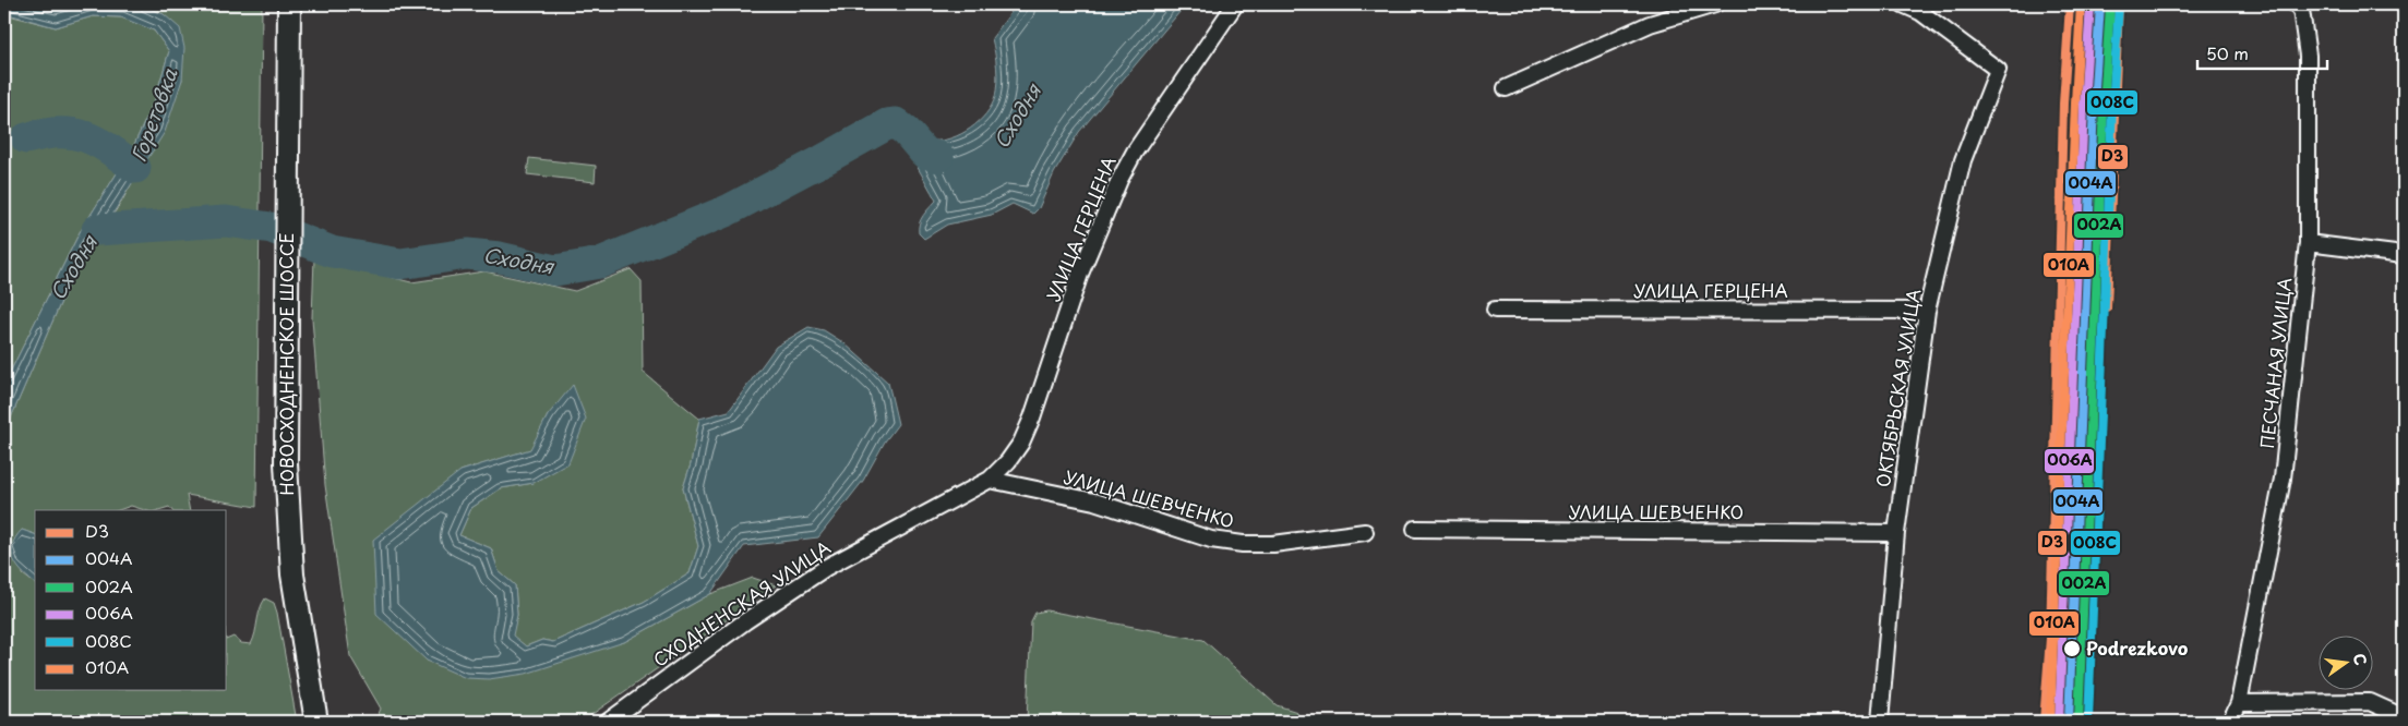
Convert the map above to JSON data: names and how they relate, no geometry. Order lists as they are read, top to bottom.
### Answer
{
  "streets": {
    "main road": ["НОВОСХОДНЕНСКОЕ ШОССЕ"],
    "street": [
      "УЛИЦА ГЕРЦЕНА",
      "ПЕСЧАНАЯ УЛИЦА",
      "ОКТЯБРЬСКАЯ УЛИЦА",
      "УЛИЦА ШЕВЧЕНКО",
      "СХОДНЕНСКАЯ УЛИЦА"
    ]
  },
  "crossings": [
    ["УЛИЦА ГЕРЦЕНА", "ОКТЯБРЬСКАЯ УЛИЦА"],
    ["УЛИЦА ГЕРЦЕНА", "УЛИЦА ШЕВЧЕНКО"],
    ["УЛИЦА ГЕРЦЕНА", "СХОДНЕНСКАЯ УЛИЦА"],
    ["ОКТЯБРЬСКАЯ УЛИЦА", "УЛИЦА ШЕВЧЕНКО"],
    ["УЛИЦА ШЕВЧЕНКО", "СХОДНЕНСКАЯ УЛИЦА"]
  ],
  "water": ["Горетовка", "Сходня"],
  "places": ["Podrezkovo"],
  "lines": [
    "transit line D3",
    "transit line 004А",
    "transit line 006А",
    "transit line 010А",
    "transit line 002А",
    "transit line 008С"
  ],
  "legend": [
    "D3",
    "004А",
    "002А",
    "006А",
    "008С",
    "010А"
  ],
  "scale_bar": "50 m",
  "north": "right"
}
